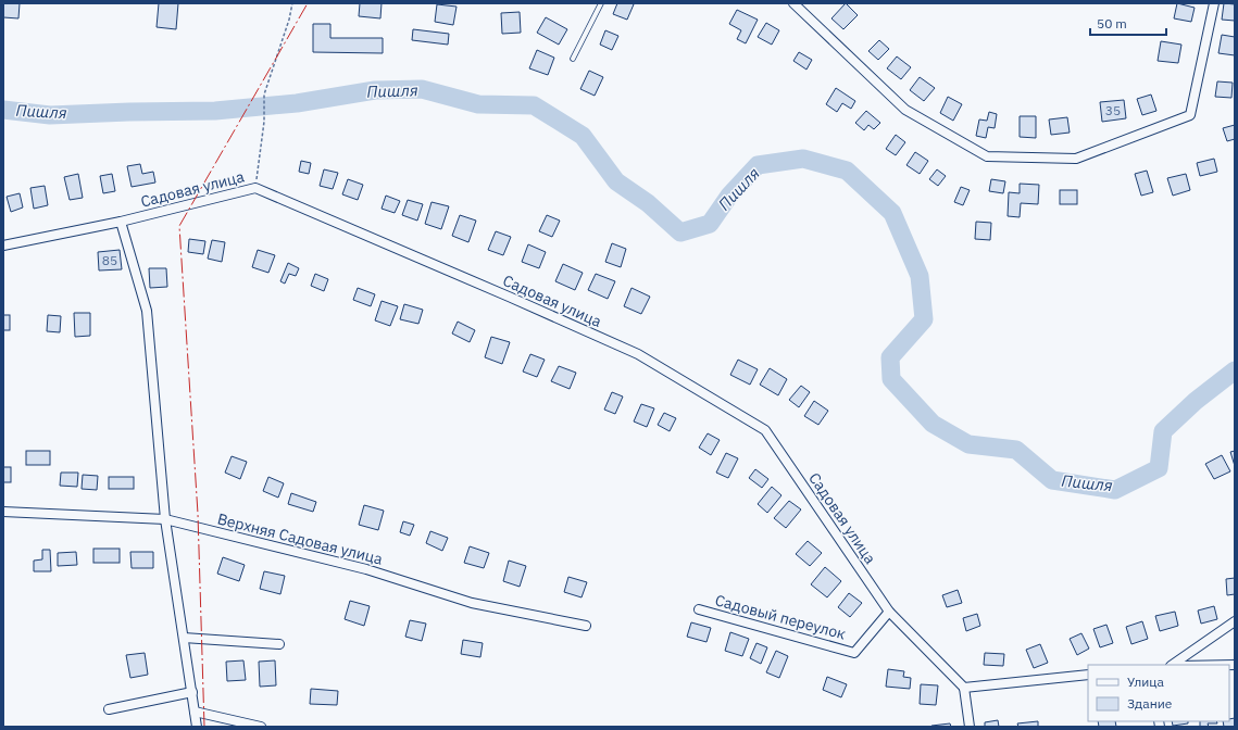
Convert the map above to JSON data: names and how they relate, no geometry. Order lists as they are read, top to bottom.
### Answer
{
  "streets": {
    "street": ["Садовая улица", "Верхняя Садовая улица", "Садовый переулок"]
  },
  "crossings": [
    ["Садовая улица", "Садовый переулок"]
  ],
  "water": ["Пишля"],
  "house_numbers": ["35", "85"],
  "legend": ["Улица", "Здание"],
  "scale_bar": "50 m"
}
